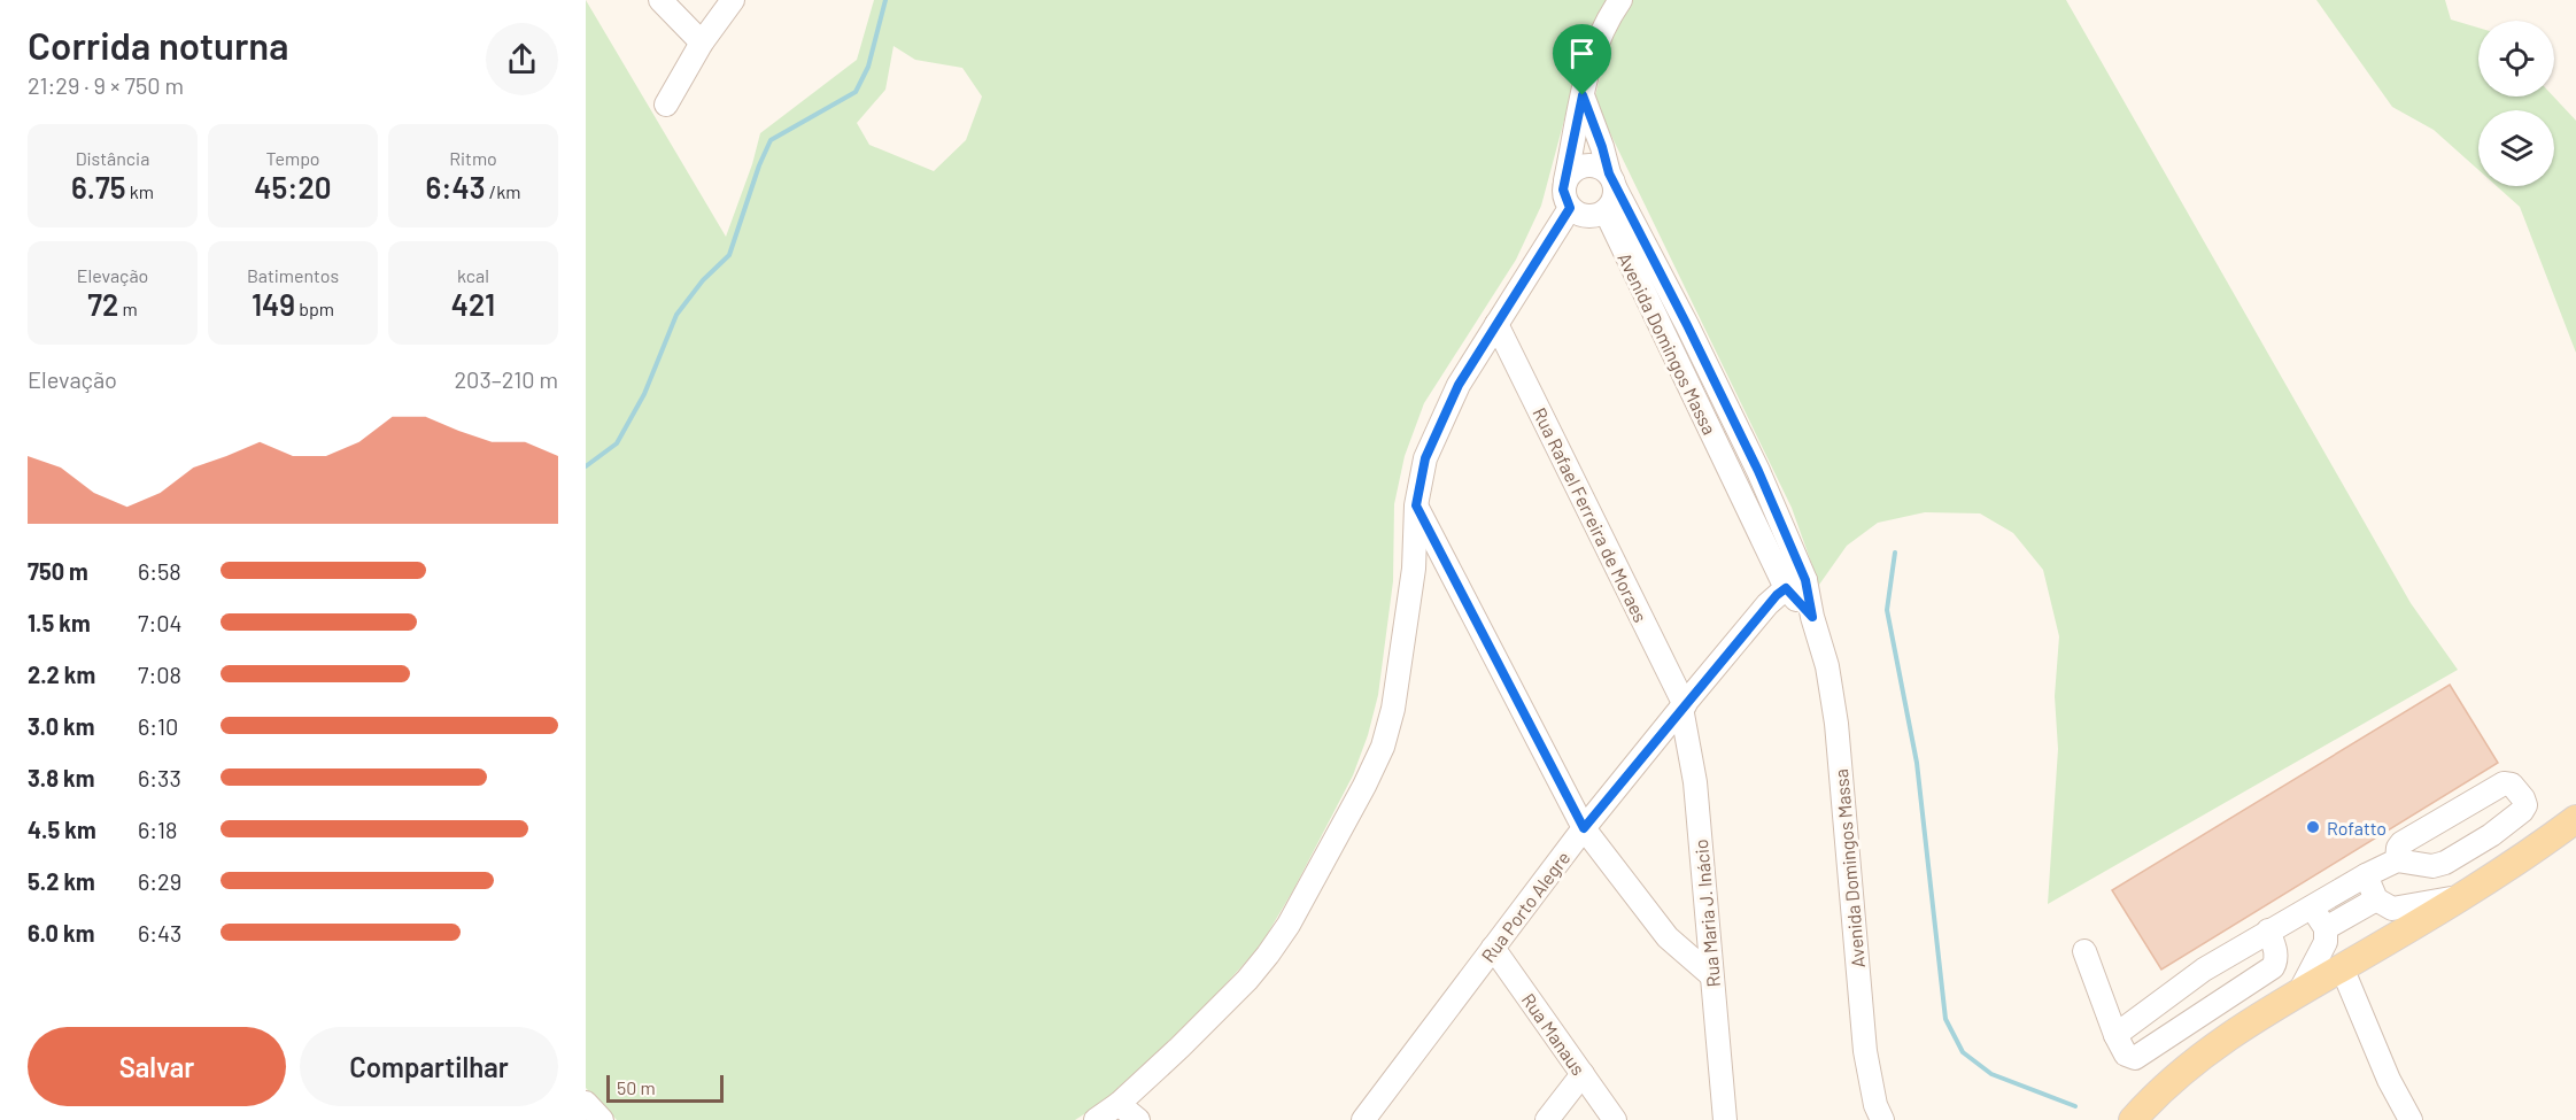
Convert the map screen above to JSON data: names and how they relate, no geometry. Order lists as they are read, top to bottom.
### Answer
{
  "streets": {
    "street": [
      "Avenida Domingos Massa",
      "Rua Rafael Ferreira de Moraes",
      "Rua Porto Alegre",
      "Rua Maria J. Inácio",
      "Rua Manaus"
    ]
  },
  "crossings": [
    ["Avenida Domingos Massa", "Rua Porto Alegre"],
    ["Rua Rafael Ferreira de Moraes", "Rua Porto Alegre"],
    ["Rua Rafael Ferreira de Moraes", "Rua Maria J. Inácio"],
    ["Rua Porto Alegre", "Rua Maria J. Inácio"],
    ["Rua Porto Alegre", "Rua Manaus"]
  ],
  "places": ["Rofatto"],
  "scale_bar": "50 m",
  "page": {
    "heading": ["Corrida noturna", "21:29 · 9 × 750 m"],
    "stats": [
      ["Distância", "6.75 km"],
      ["Tempo", "45:20"],
      ["Ritmo", "6:43 /km"],
      ["Elevação", "72 m"],
      ["Batimentos", "149 bpm"],
      ["kcal", "421"]
    ],
    "chart": ["Elevação", "203–210 m"],
    "list": [
      {
        "name": "750 m",
        "note": "6:58"
      },
      {
        "name": "1.5 km",
        "note": "7:04"
      },
      {
        "name": "2.2 km",
        "note": "7:08"
      },
      {
        "name": "3.0 km",
        "note": "6:10"
      },
      {
        "name": "3.8 km",
        "note": "6:33"
      },
      {
        "name": "4.5 km",
        "note": "6:18"
      },
      {
        "name": "5.2 km",
        "note": "6:29"
      },
      {
        "name": "6.0 km",
        "note": "6:43"
      }
    ],
    "buttons": ["Salvar", "Compartilhar"],
    "scale": "50 m"
  }
}
